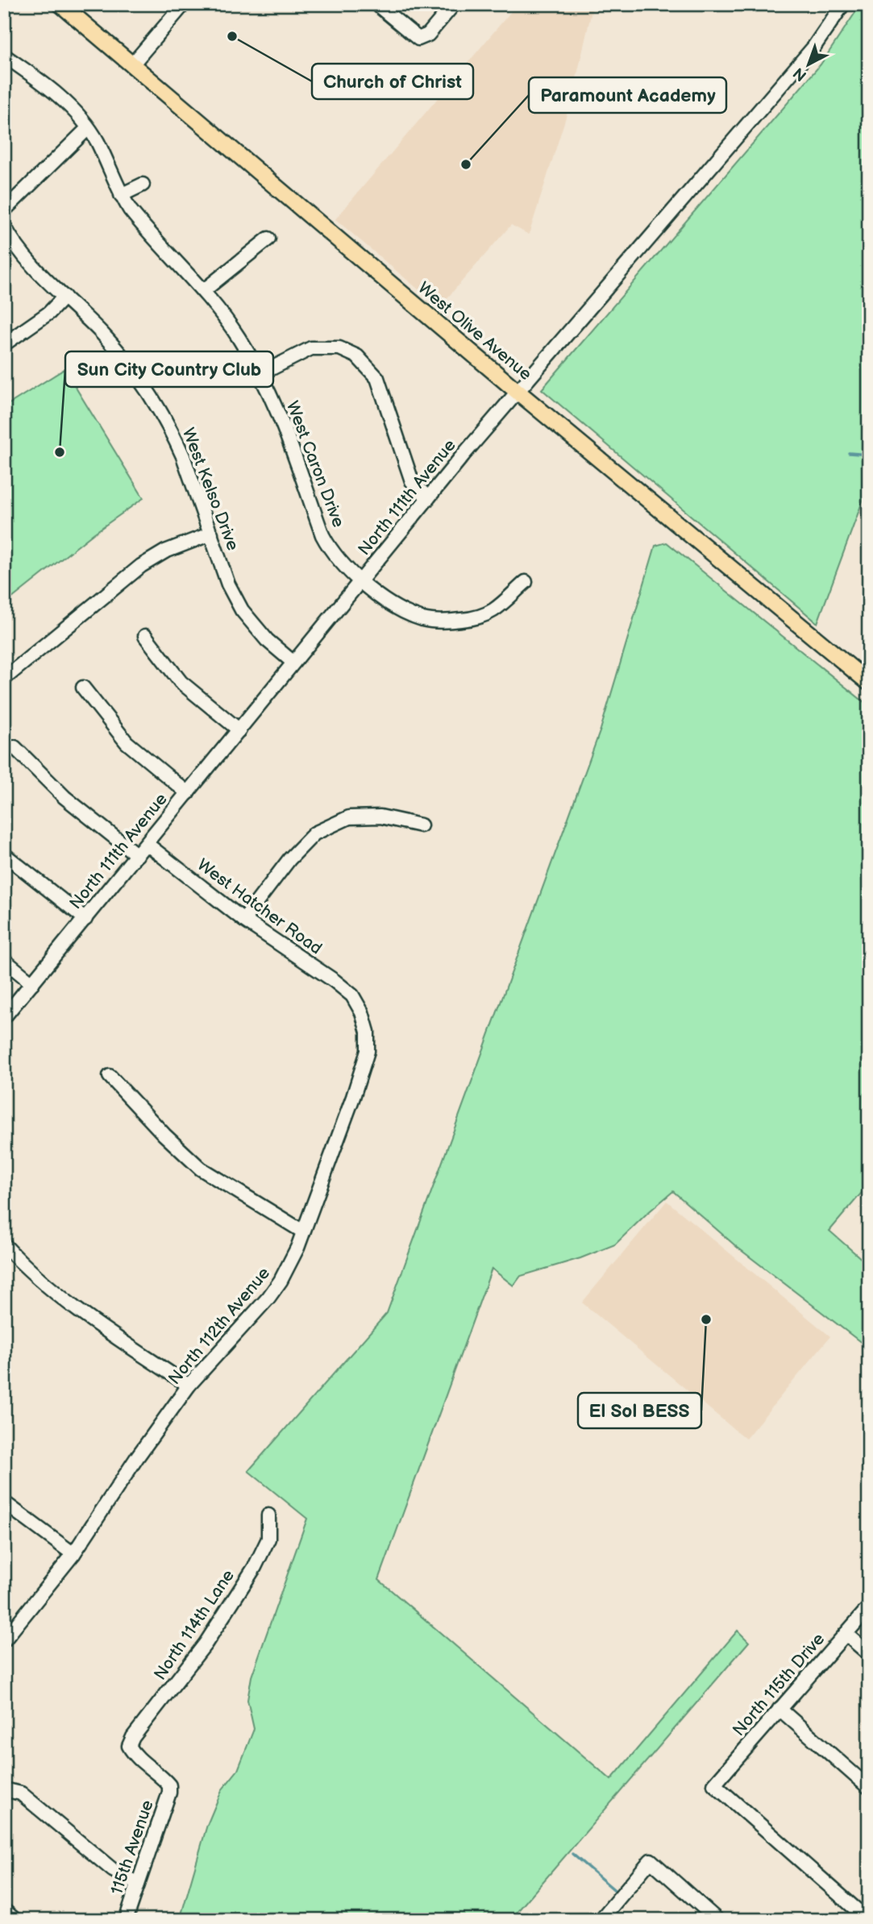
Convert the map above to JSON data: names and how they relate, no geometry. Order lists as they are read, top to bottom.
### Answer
{
  "streets": {
    "main road": ["West Olive Avenue"],
    "street": [
      "West Caron Drive",
      "West Kelso Drive",
      "North 111th Avenue",
      "West Hatcher Road",
      "North 112th Avenue",
      "North 114th Lane",
      "North 115th Drive",
      "115th Avenue"
    ]
  },
  "crossings": [
    ["West Olive Avenue", "North 111th Avenue"],
    ["West Caron Drive", "North 111th Avenue"],
    ["West Kelso Drive", "North 111th Avenue"],
    ["North 111th Avenue", "West Hatcher Road"],
    ["West Hatcher Road", "North 112th Avenue"],
    ["North 114th Lane", "115th Avenue"]
  ],
  "places": [
    "Church of Christ",
    "Paramount Academy",
    "Sun City Country Club",
    "El Sol BESS"
  ],
  "north": "bottom left"
}
